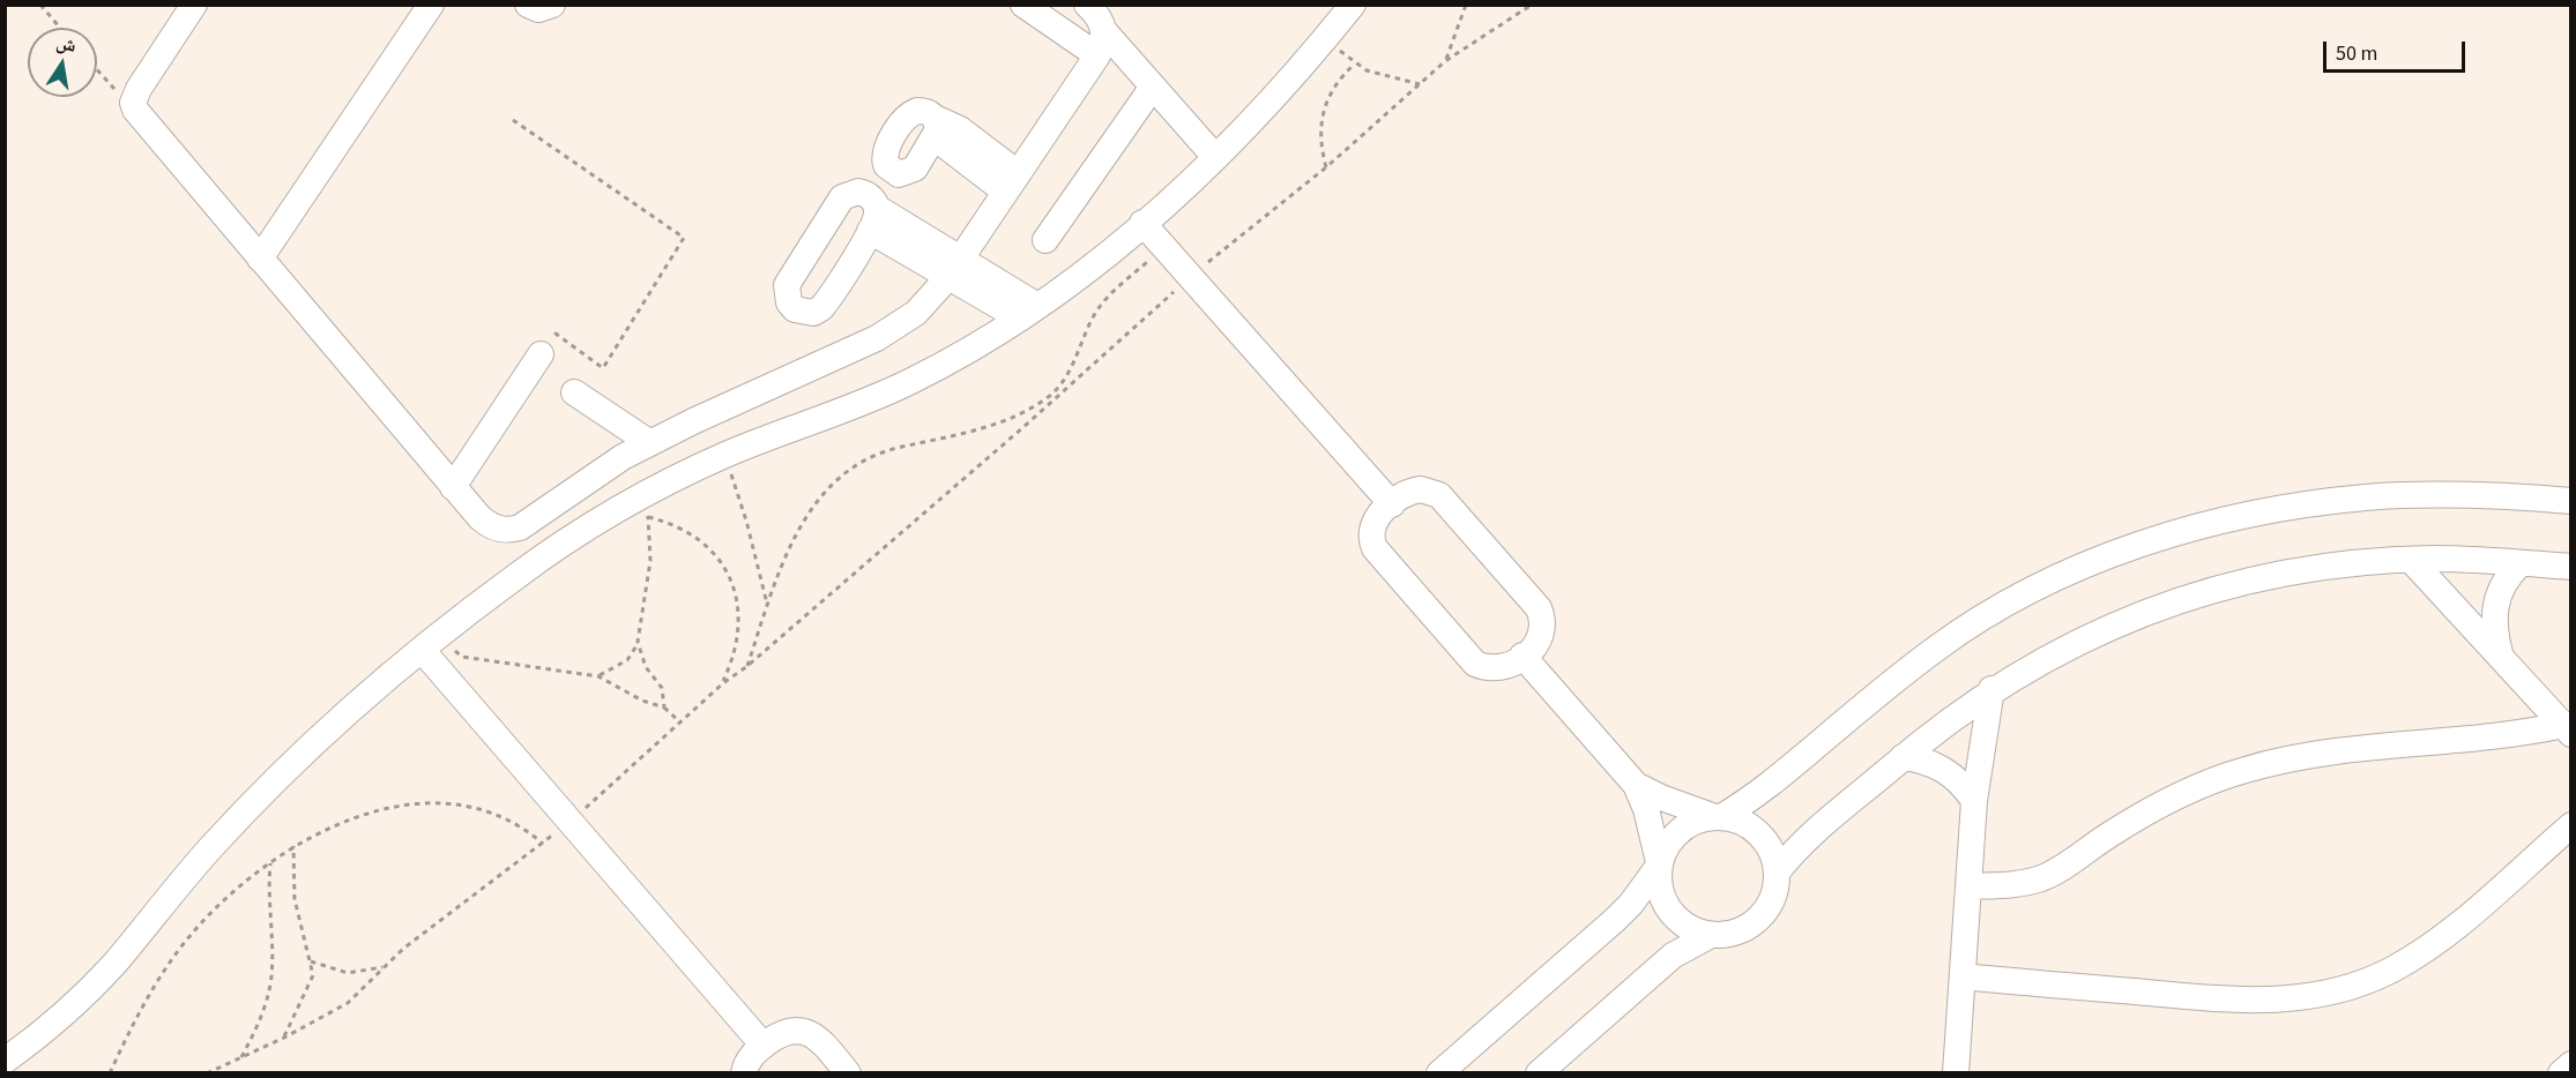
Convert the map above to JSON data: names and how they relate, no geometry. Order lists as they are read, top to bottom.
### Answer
{
  "scale_bar": "50 m",
  "north": "top"
}
